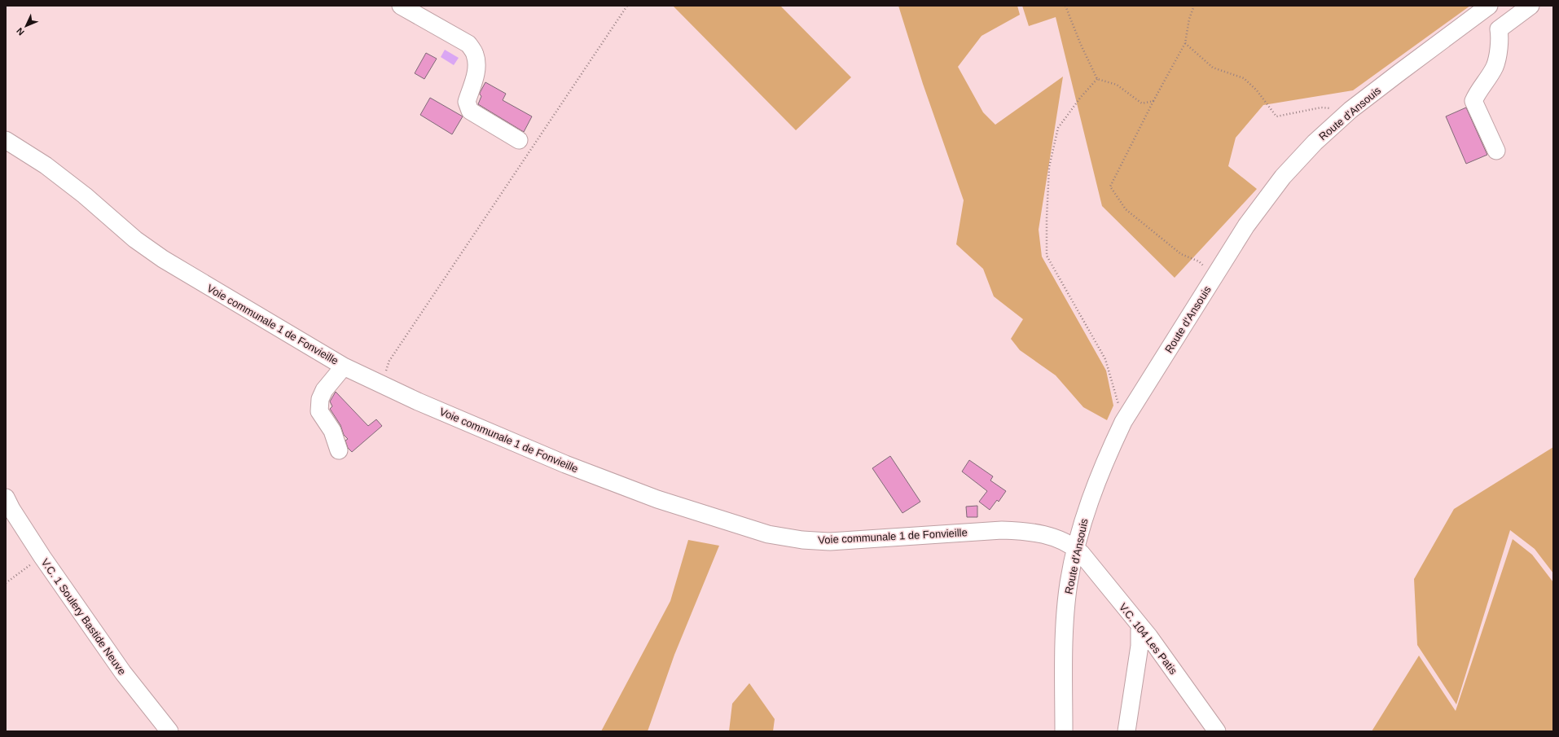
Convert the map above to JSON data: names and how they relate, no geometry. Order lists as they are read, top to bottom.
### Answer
{
  "streets": {
    "street": [
      "Route d'Ansouis",
      "Voie communale 1 de Fonvieille",
      "V.C. 1 Soulery Bastide Neuve",
      "V.C. 104 Les Patis"
    ]
  },
  "crossings": [
    ["Route d'Ansouis", "Voie communale 1 de Fonvieille"],
    ["Route d'Ansouis", "V.C. 104 Les Patis"],
    ["Voie communale 1 de Fonvieille", "V.C. 104 Les Patis"]
  ],
  "north": "bottom left"
}
